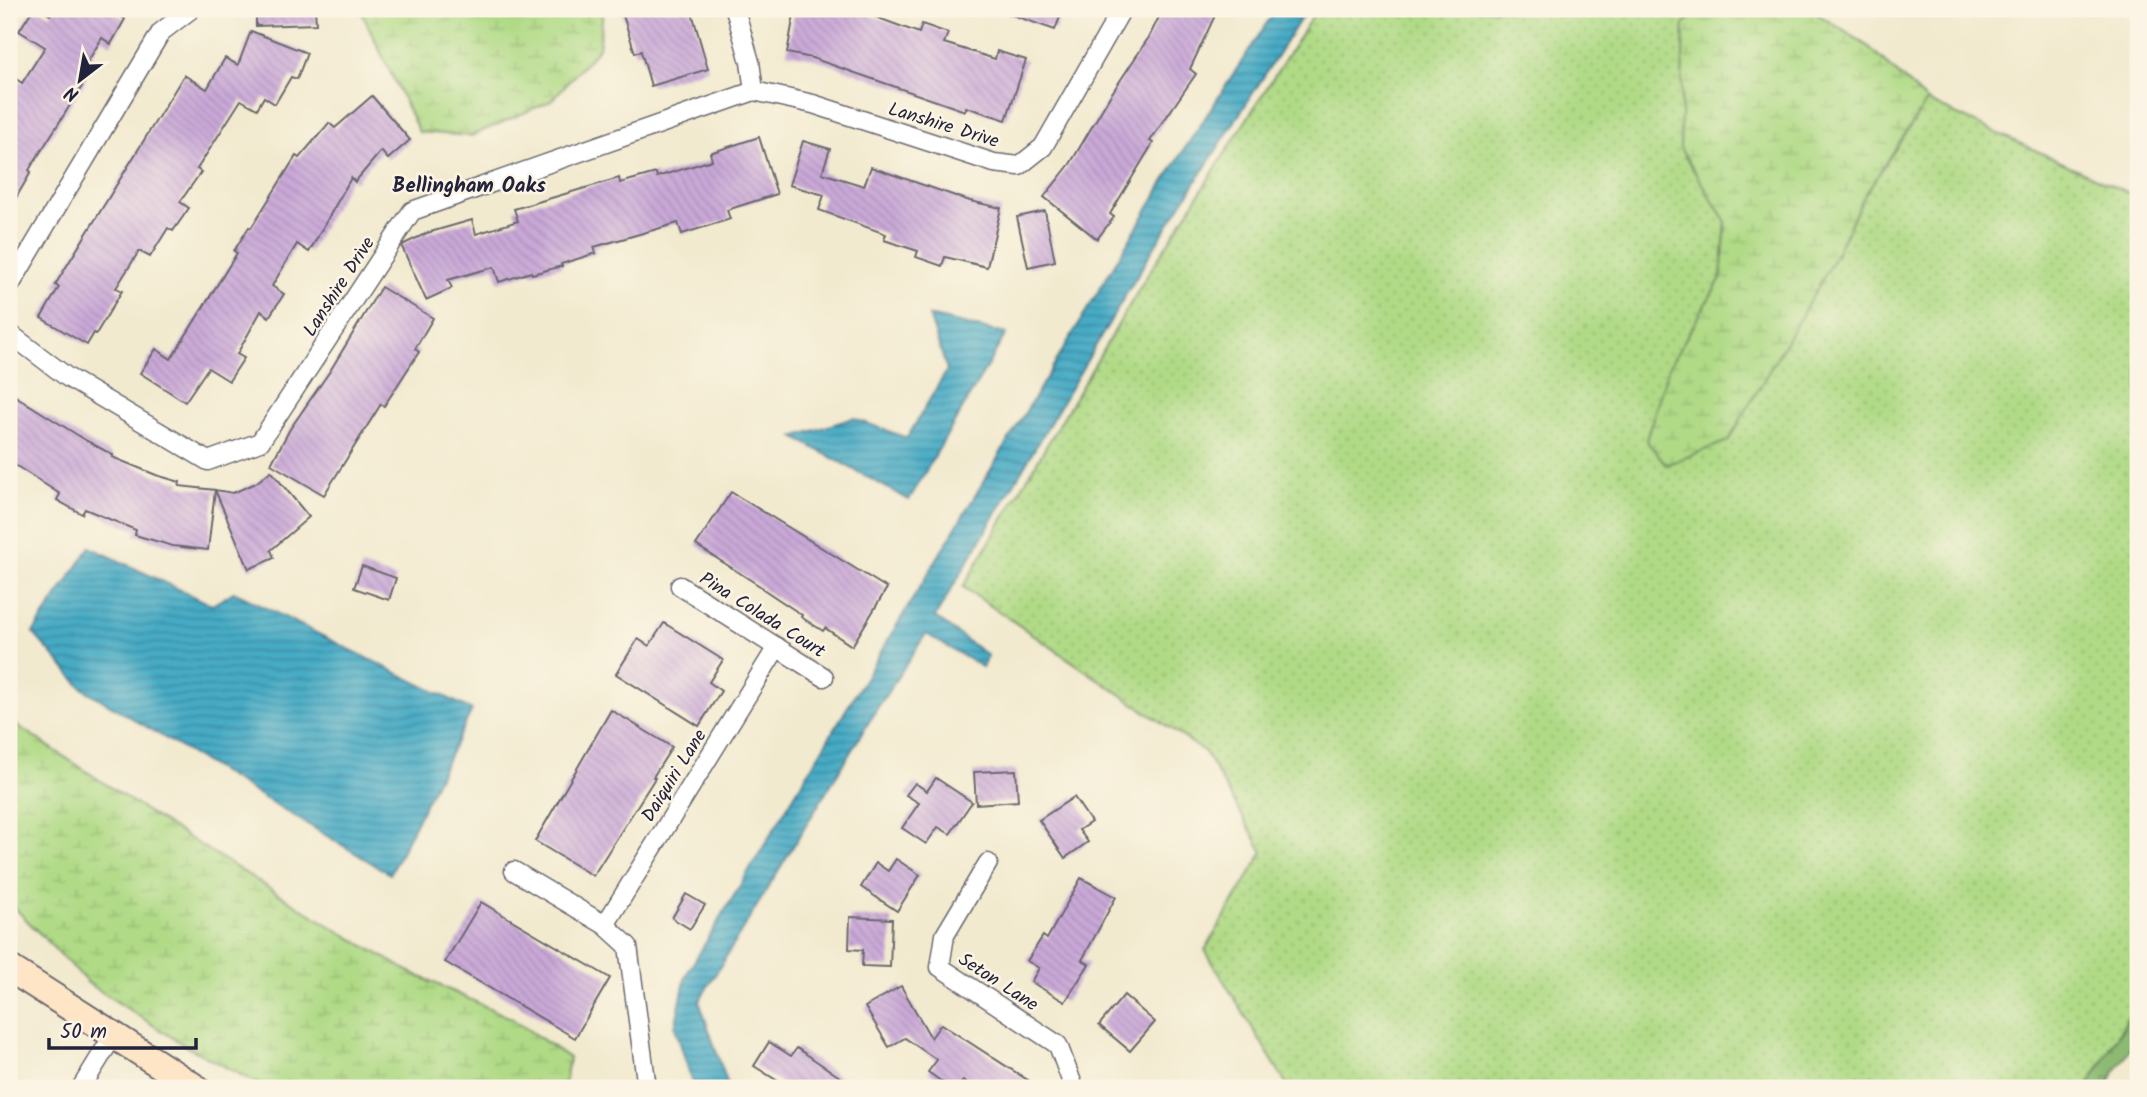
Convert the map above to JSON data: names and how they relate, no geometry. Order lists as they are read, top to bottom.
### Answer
{
  "streets": {
    "street": [
      "Lanshire Drive",
      "Pina Colada Court",
      "Daiquiri Lane",
      "Seton Lane"
    ]
  },
  "crossings": [
    ["Pina Colada Court", "Daiquiri Lane"]
  ],
  "districts": ["Bellingham Oaks"],
  "scale_bar": "50 m",
  "north": "bottom left"
}
